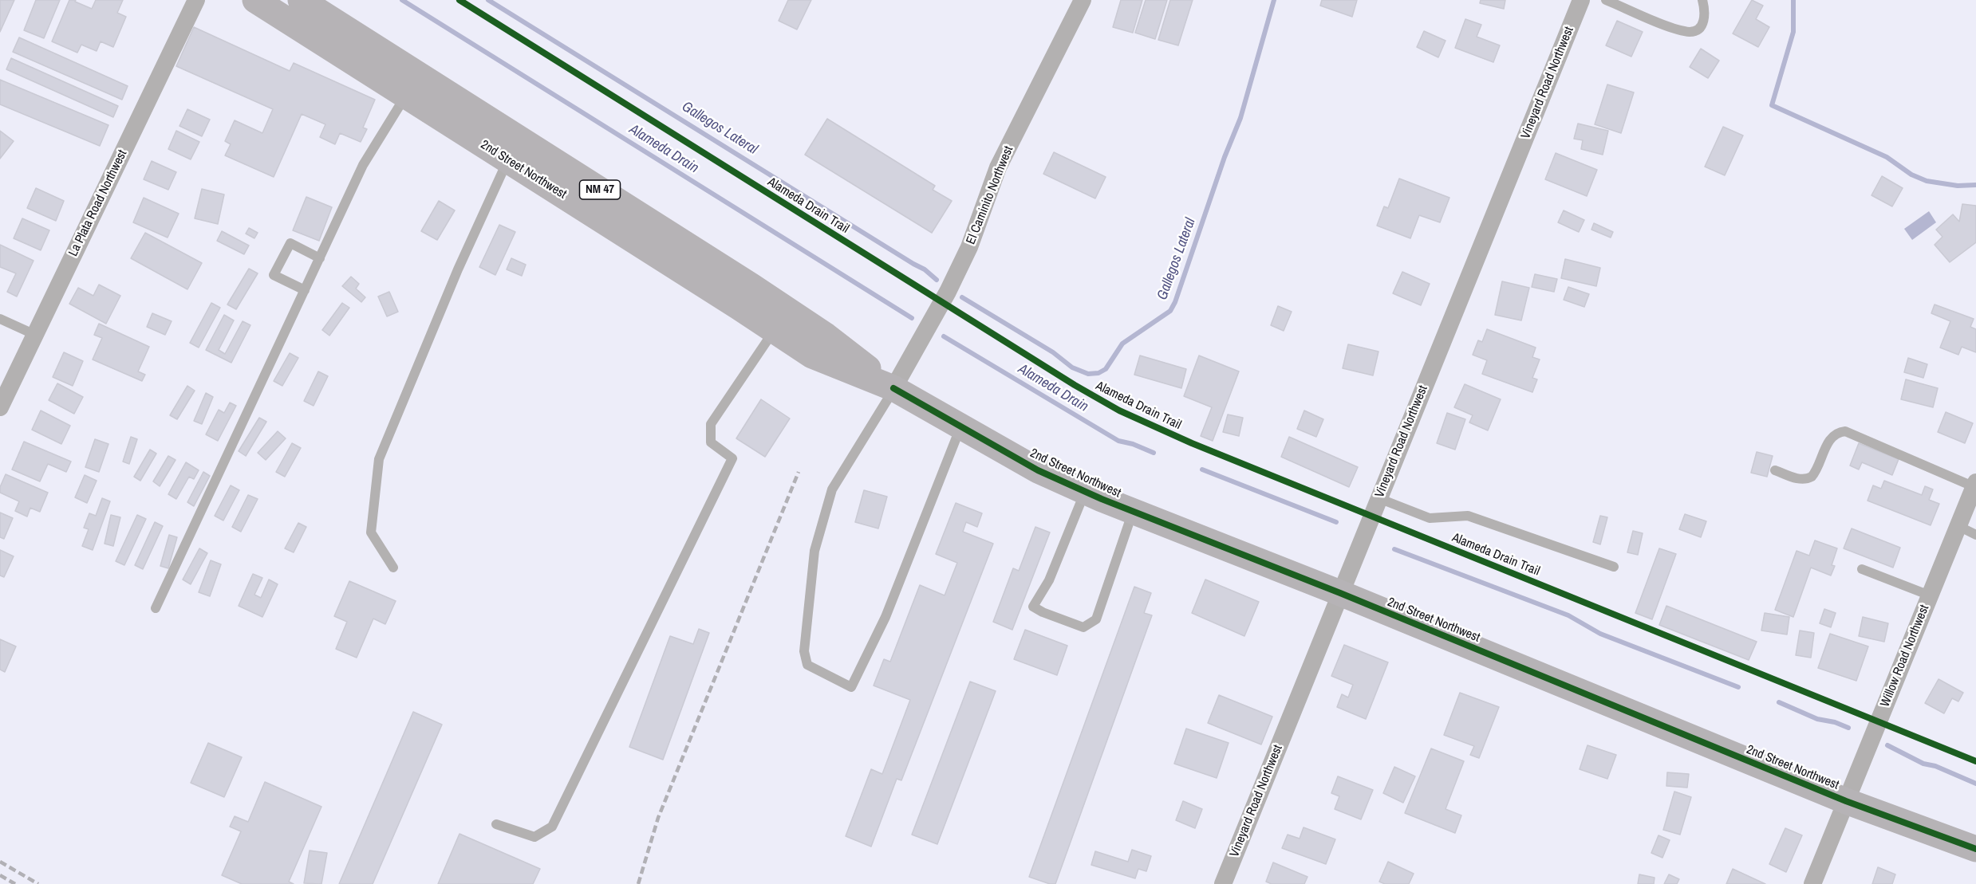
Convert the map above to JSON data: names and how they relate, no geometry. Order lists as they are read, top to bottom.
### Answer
{
  "streets": {
    "main road": ["2nd Street Northwest", "NM 47"],
    "street": [
      "Vineyard Road Northwest",
      "El Caminito Northwest",
      "La Plata Road Northwest",
      "Willow Road Northwest"
    ],
    "cycle path": ["Alameda Drain Trail"]
  },
  "crossings": [
    ["Vineyard Road Northwest", "2nd Street Northwest"],
    ["2nd Street Northwest", "El Caminito Northwest"],
    ["2nd Street Northwest", "Willow Road Northwest"]
  ],
  "water": ["Gallegos Lateral", "Alameda Drain"]
}
